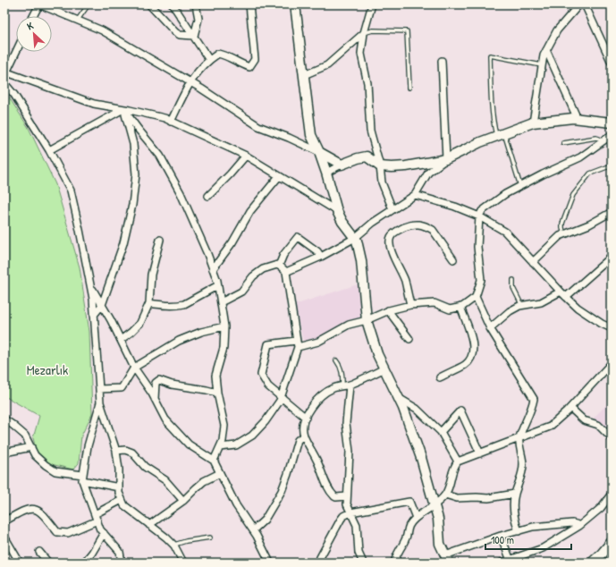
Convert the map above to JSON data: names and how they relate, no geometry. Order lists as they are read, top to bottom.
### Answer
{
  "parks": ["Mezarlık"],
  "scale_bar": "100 m",
  "north": "top left"
}
